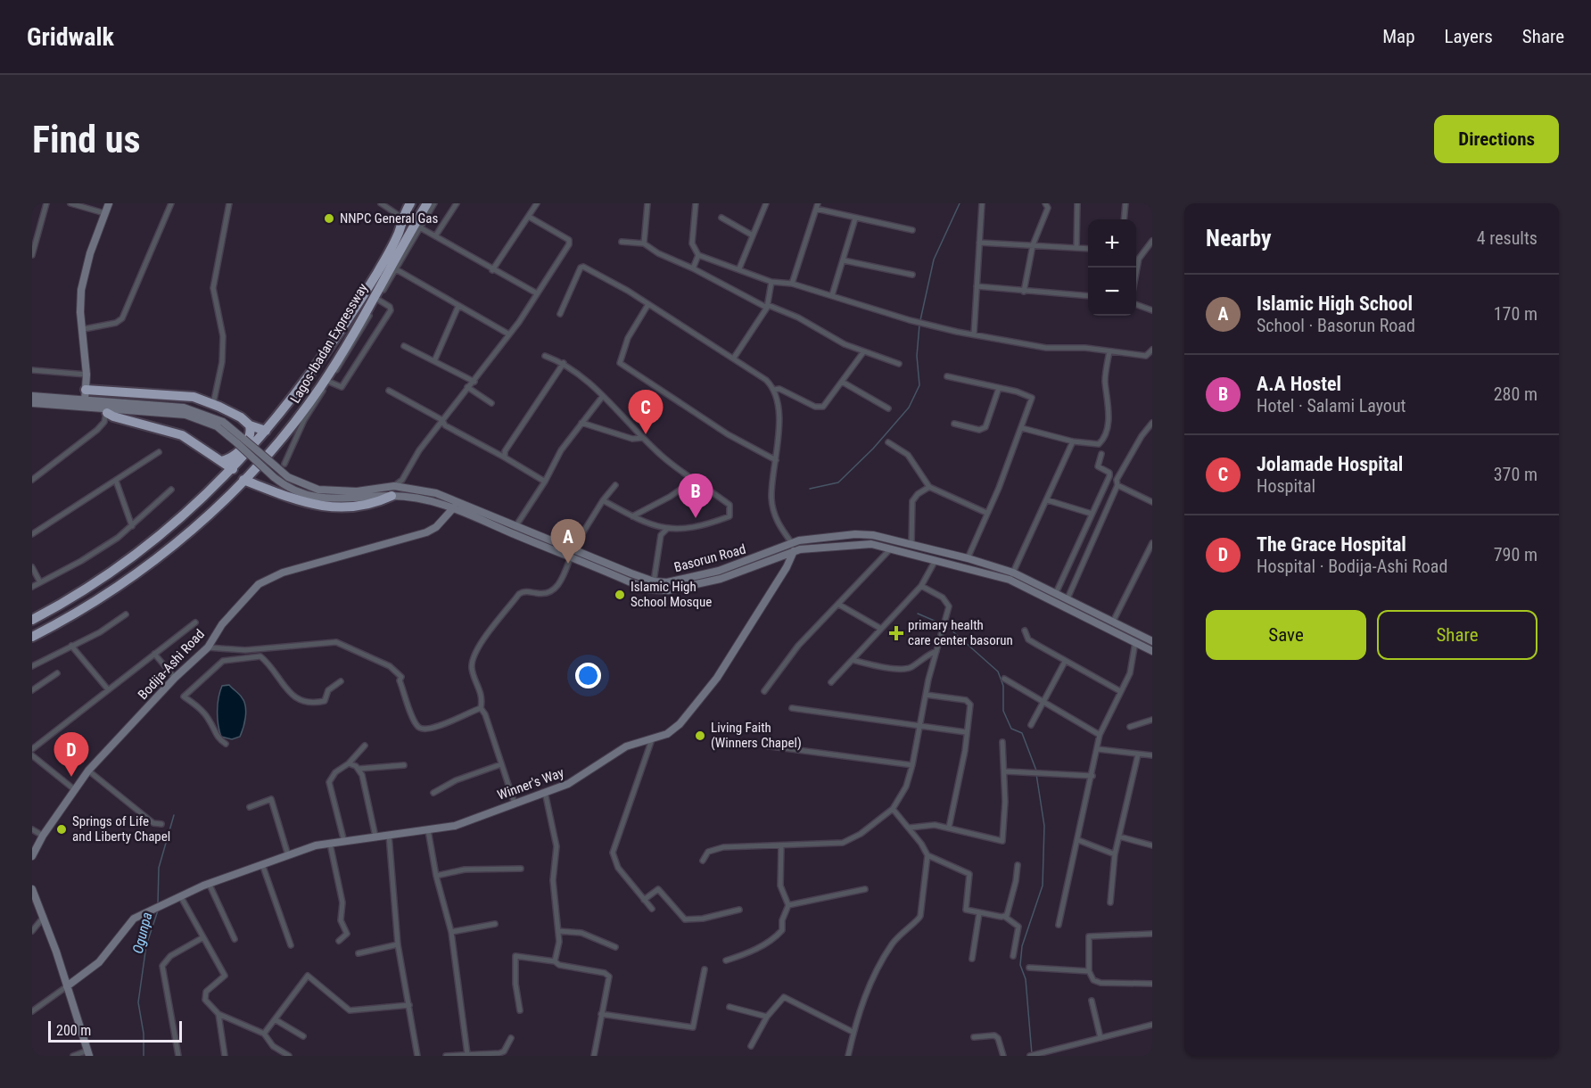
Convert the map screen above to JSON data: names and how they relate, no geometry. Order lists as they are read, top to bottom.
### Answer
{
  "streets": {
    "highway": ["Lagos-Ibadan Expressway"],
    "main road": ["Basorun Road", "Bodija-Ashi Road", "Winner's Way"]
  },
  "crossings": [
    ["Basorun Road", "Bodija-Ashi Road"],
    ["Basorun Road", "Winner's Way"]
  ],
  "water": ["Ogunpa"],
  "places": {
    "other": [
      "NNPC General Gas",
      "Islamic High School Mosque",
      "Living Faith (Winners Chapel)",
      "Springs of Life and Liberty Chapel"
    ],
    "health": ["primary health care center basorun"]
  },
  "scale_bar": "200 m",
  "page": {
    "header": "Gridwalk",
    "nav": ["Map", "Layers", "Share"],
    "buttons": [
      "Directions",
      ["Save", "Share"]
    ],
    "title": "Find us",
    "heading": ["Nearby", "4 results"],
    "map_buttons": ["+", "−"],
    "list": [
      {
        "mark": "A",
        "name": "Islamic High School",
        "note": "School · Basorun Road",
        "value": "170 m"
      },
      {
        "mark": "B",
        "name": "A.A Hostel",
        "note": "Hotel · Salami Layout",
        "value": "280 m"
      },
      {
        "mark": "C",
        "name": "Jolamade Hospital",
        "note": "Hospital",
        "value": "370 m"
      },
      {
        "mark": "D",
        "name": "The Grace Hospital",
        "note": "Hospital · Bodija-Ashi Road",
        "value": "790 m"
      }
    ],
    "pins": [
      "C",
      "B",
      "A",
      "D"
    ],
    "scale": "200 m"
  }
}
